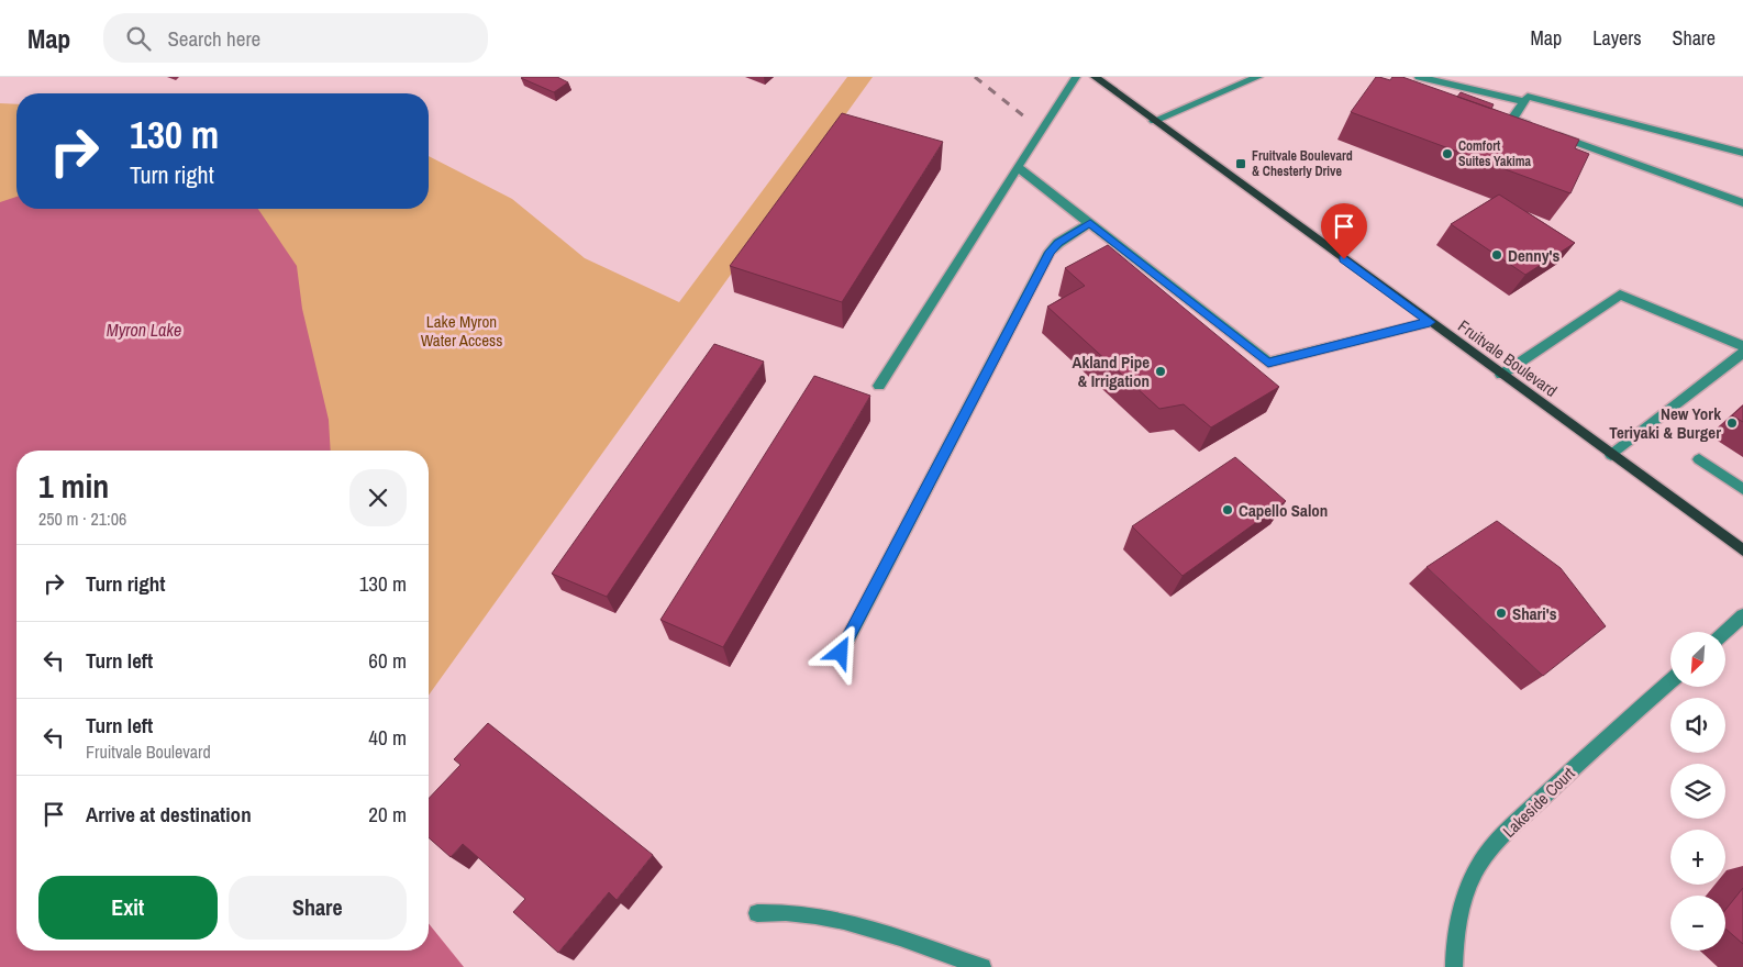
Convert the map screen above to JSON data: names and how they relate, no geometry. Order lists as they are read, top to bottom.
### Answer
{
  "streets": {
    "main road": ["Fruitvale Boulevard"],
    "street": ["Lakeside Court"]
  },
  "water": ["Myron Lake"],
  "parks": ["Lake Myron Water Access"],
  "places": {
    "other": [
      "Comfort Suites Yakima",
      "Denny's",
      "Akland Pipe & Irrigation",
      "New York Teriyaki & Burger",
      "Capello Salon",
      "Shari's"
    ],
    "transit": ["Fruitvale Boulevard & Chesterly Drive"]
  },
  "north": "bottom left",
  "page": {
    "header": "Map",
    "search": "Search here",
    "nav": ["Map", "Layers", "Share"],
    "turn": ["130 m", "Turn right"],
    "heading": ["1 min", "250 m · 21:06"],
    "list": [
      {
        "name": "Turn right",
        "value": "130 m"
      },
      {
        "name": "Turn left",
        "value": "60 m"
      },
      {
        "name": "Turn left",
        "note": "Fruitvale Boulevard",
        "value": "40 m"
      },
      {
        "name": "Arrive at destination",
        "value": "20 m"
      }
    ],
    "map_buttons": ["+", "−"],
    "buttons": ["Exit", "Share"]
  }
}
